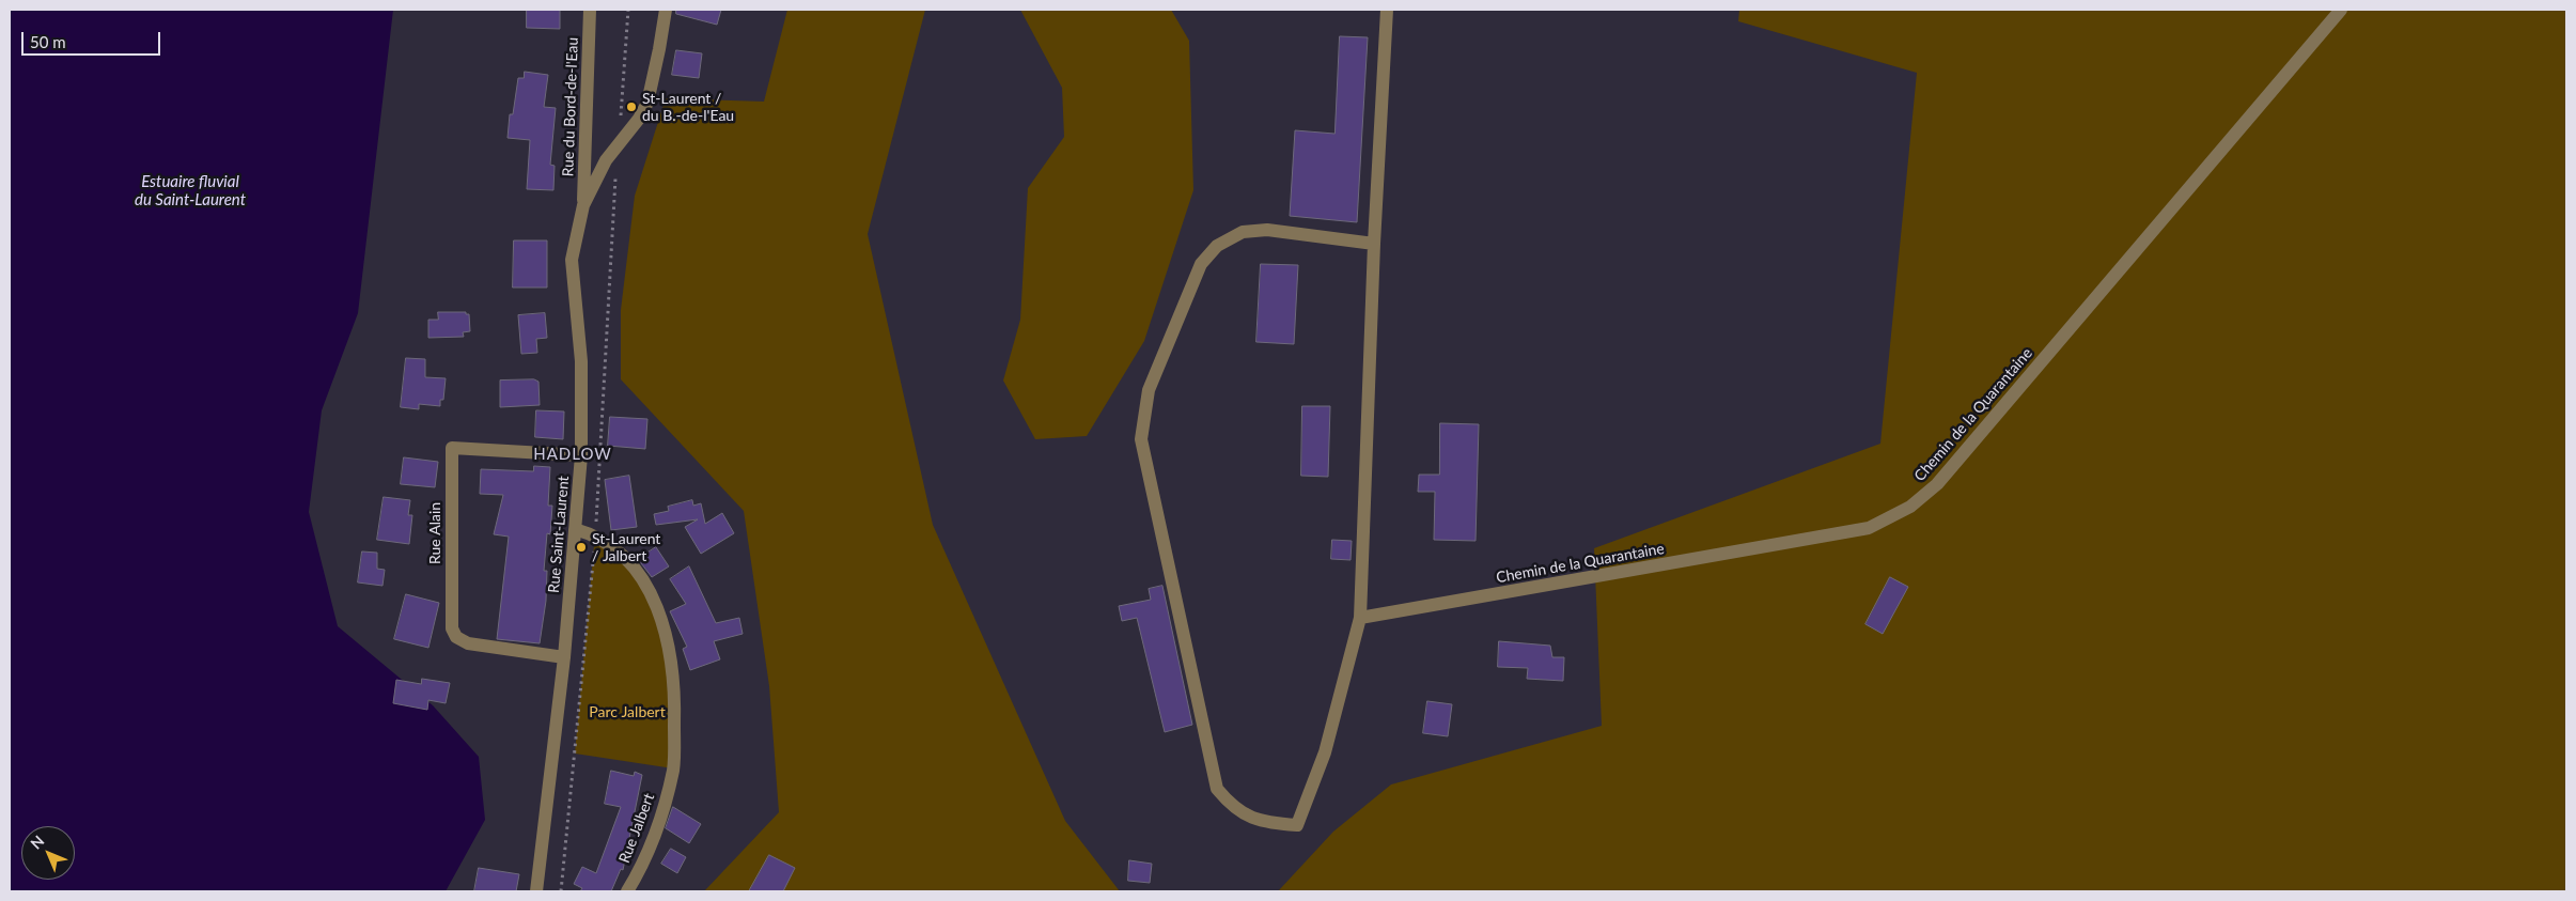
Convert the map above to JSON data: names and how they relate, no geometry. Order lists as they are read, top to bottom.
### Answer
{
  "streets": {
    "street": [
      "Rue du Bord-de-l'Eau",
      "Chemin de la Quarantaine",
      "Rue Alain",
      "Rue Saint-Laurent",
      "Rue Jalbert"
    ]
  },
  "crossings": [
    ["Rue du Bord-de-l'Eau", "Rue Saint-Laurent"],
    ["Rue Alain", "Rue Saint-Laurent"],
    ["Rue Saint-Laurent", "Rue Jalbert"]
  ],
  "districts": ["HADLOW"],
  "water": ["Estuaire fluvial du Saint-Laurent"],
  "parks": ["Parc Jalbert"],
  "places": ["St-Laurent / du B.-de-l'Eau", "St-Laurent / Jalbert"],
  "scale_bar": "50 m",
  "north": "top left"
}
